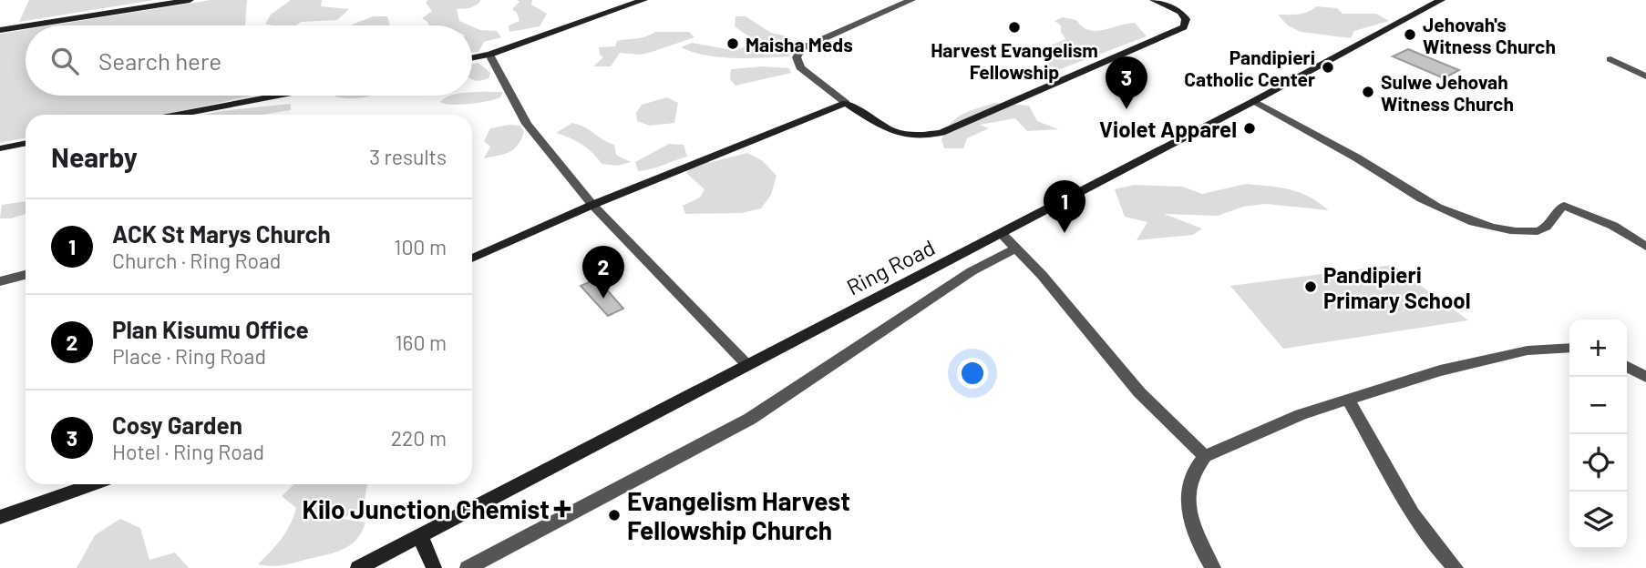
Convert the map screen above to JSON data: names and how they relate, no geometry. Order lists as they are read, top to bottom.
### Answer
{
  "streets": {
    "street": ["Ring Road"]
  },
  "places": {
    "other": [
      "Harvest Evangelism Fellowship",
      "Jehovah's Witness Church",
      "Maisha Meds",
      "Pandipieri Catholic Center",
      "Sulwe Jehovah Witness Church",
      "Violet Apparel",
      "Pandipieri Primary School",
      "Evangelism Harvest Fellowship Church"
    ],
    "health": ["Kilo Junction Chemist"]
  },
  "page": {
    "search": "Search here",
    "pins": ["3", "1", "2"],
    "heading": ["Nearby", "3 results"],
    "list": [
      {
        "mark": "1",
        "name": "ACK St Marys Church",
        "note": "Church · Ring Road",
        "value": "100 m"
      },
      {
        "mark": "2",
        "name": "Plan Kisumu Office",
        "note": "Place · Ring Road",
        "value": "160 m"
      },
      {
        "mark": "3",
        "name": "Cosy Garden",
        "note": "Hotel · Ring Road",
        "value": "220 m"
      }
    ],
    "map_buttons": ["+", "−"]
  }
}
